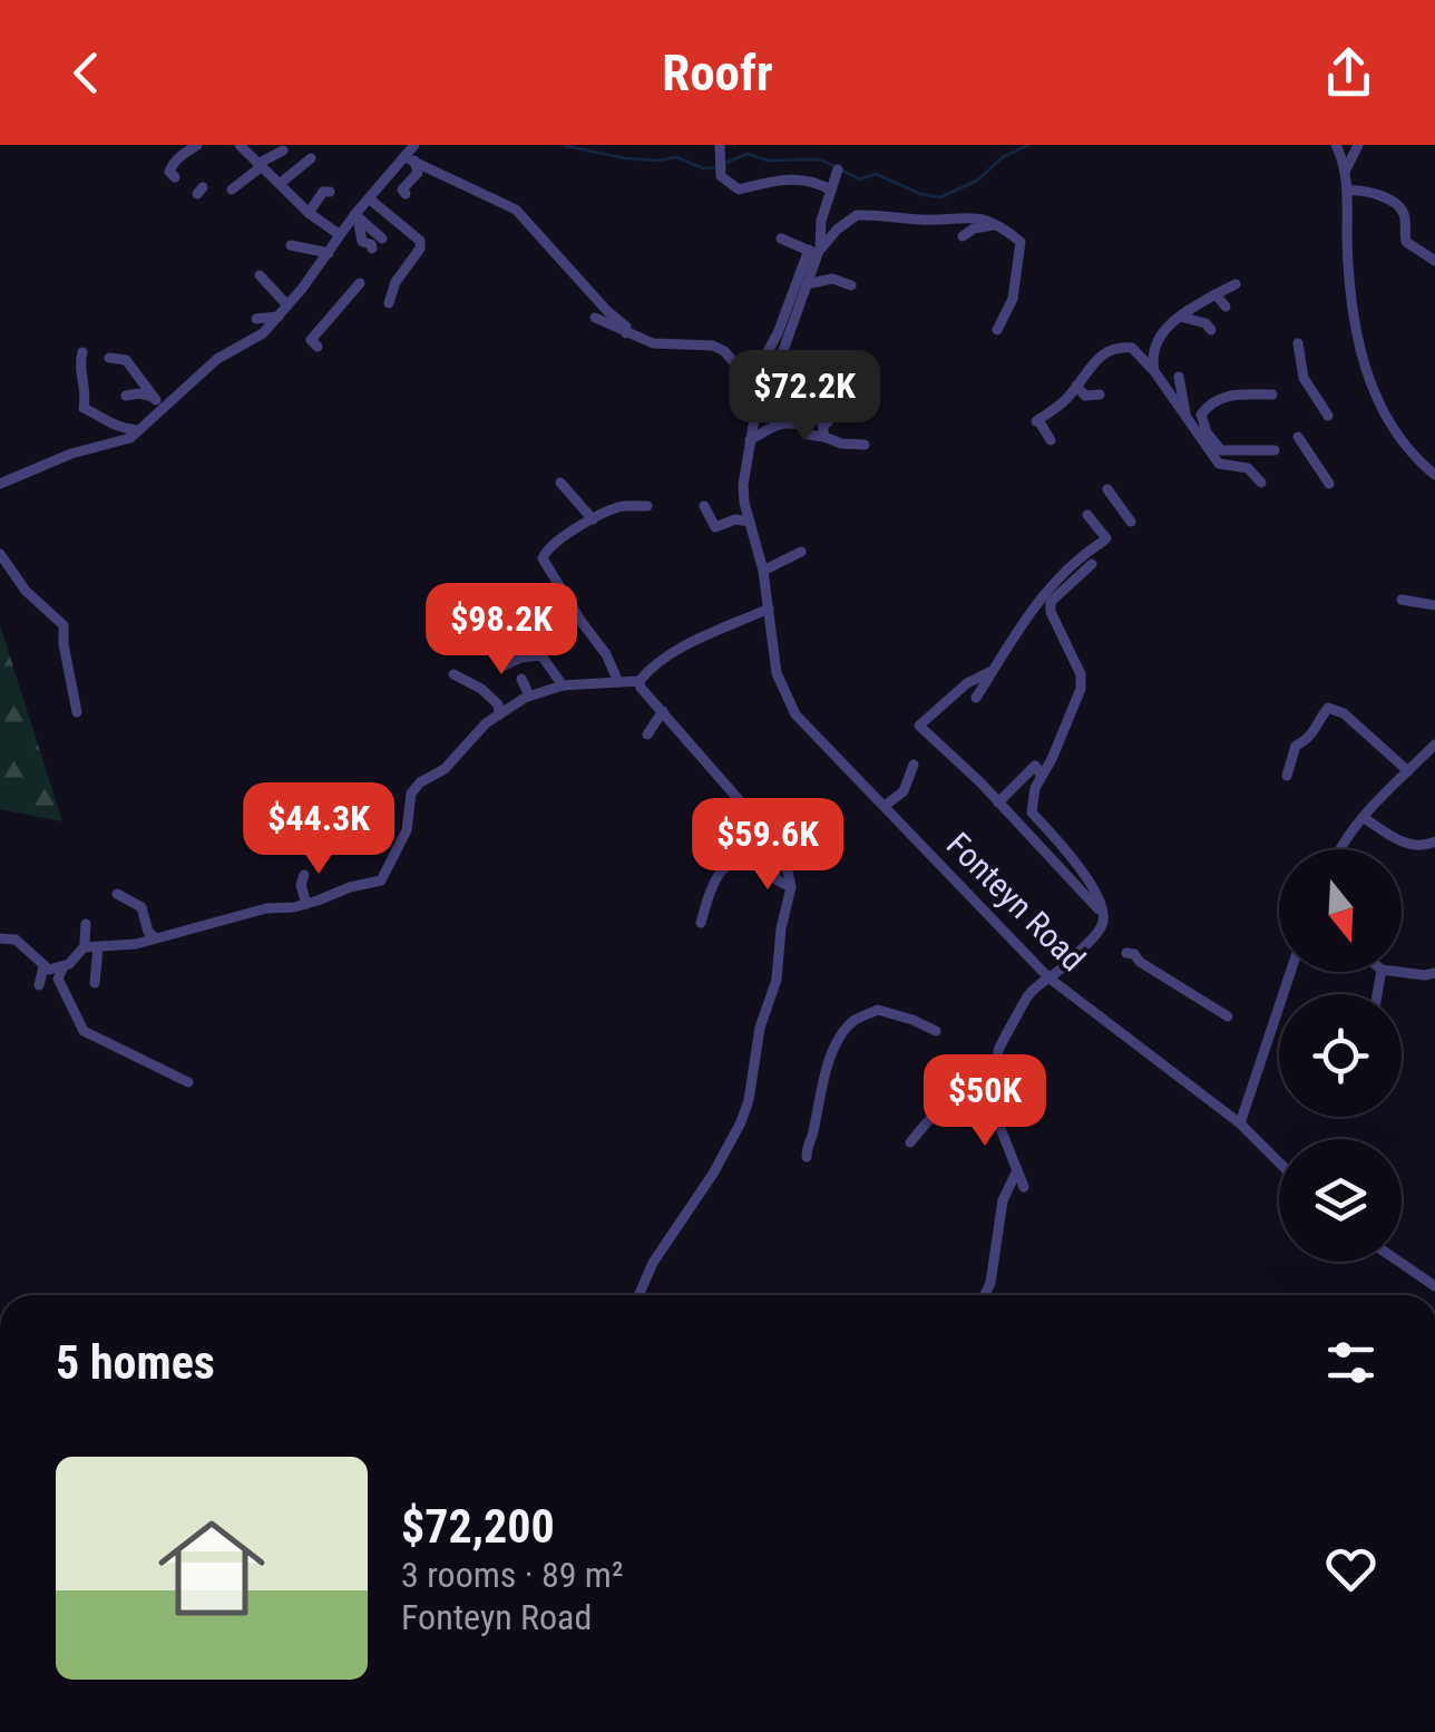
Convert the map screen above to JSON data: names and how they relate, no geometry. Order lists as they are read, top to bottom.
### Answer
{
  "streets": {
    "street": ["Fonteyn Road"]
  },
  "north": "bottom",
  "page": {
    "header": "Roofr",
    "price": [
      "$72.2K",
      "$98.2K",
      "$44.3K",
      "$59.6K",
      "$50K"
    ],
    "heading": "5 homes",
    "list": [
      {
        "name": "$72,200",
        "note": "3 rooms · 89 m² · Fonteyn Road"
      }
    ]
  }
}
